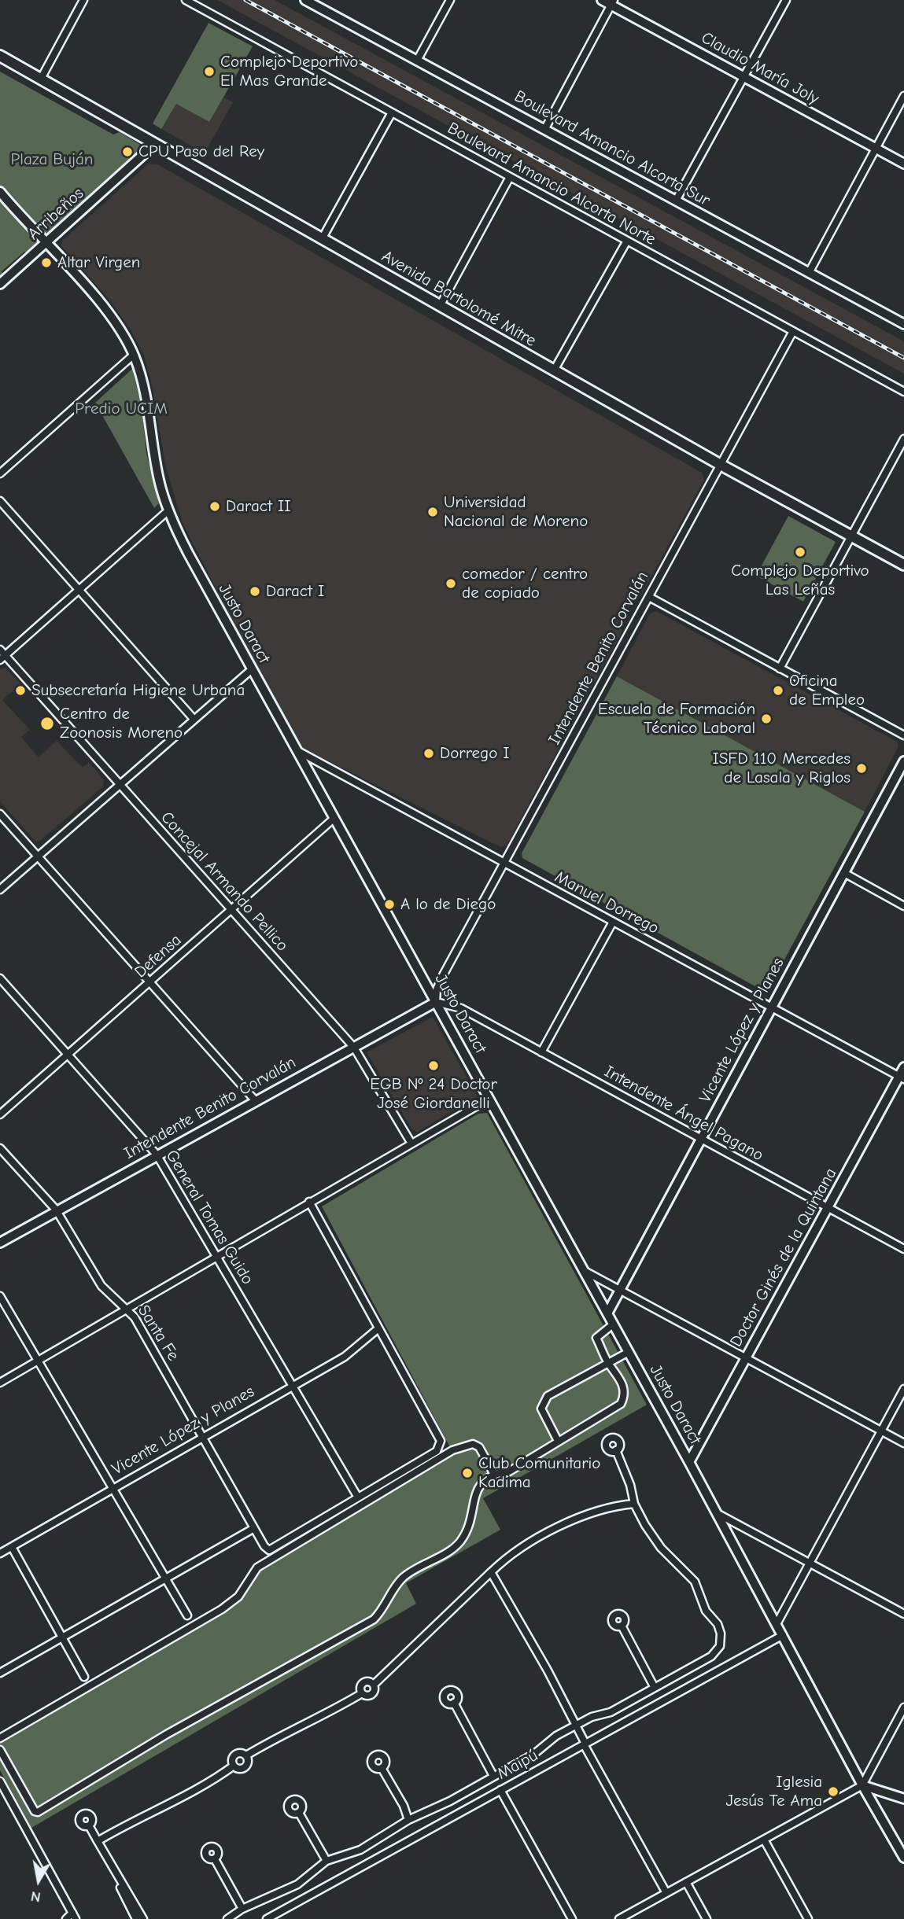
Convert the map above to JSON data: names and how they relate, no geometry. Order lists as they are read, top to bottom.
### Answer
{
  "streets": {
    "main road": ["Avenida Bartolomé Mitre"],
    "street": [
      "Claudio María Joly",
      "Boulevard Amancio Alcorta Sur",
      "Boulevard Amancio Alcorta Norte",
      "Arribeños",
      "Justo Daract",
      "Intendente Benito Corvalán",
      "Concejal Armando Pellico",
      "Manuel Dorrego",
      "Defensa",
      "Vicente López y Planes",
      "Intendente Ángel Pagano",
      "General Tomas Guido",
      "Doctor Ginés de la Quintana",
      "Santa Fe",
      "Maipú"
    ]
  },
  "crossings": [
    ["Boulevard Amancio Alcorta Norte", "Intendente Benito Corvalán"],
    ["Arribeños", "Avenida Bartolomé Mitre"],
    ["Arribeños", "Justo Daract"],
    ["Avenida Bartolomé Mitre", "Intendente Benito Corvalán"],
    ["Justo Daract", "Intendente Benito Corvalán"],
    ["Justo Daract", "Manuel Dorrego"],
    ["Justo Daract", "Defensa"],
    ["Justo Daract", "Vicente López y Planes"],
    ["Justo Daract", "Intendente Ángel Pagano"],
    ["Justo Daract", "Doctor Ginés de la Quintana"],
    ["Justo Daract", "Maipú"],
    ["Intendente Benito Corvalán", "Concejal Armando Pellico"],
    ["Intendente Benito Corvalán", "Manuel Dorrego"],
    ["Intendente Benito Corvalán", "Intendente Ángel Pagano"],
    ["Intendente Benito Corvalán", "General Tomas Guido"],
    ["Intendente Benito Corvalán", "Santa Fe"],
    ["Concejal Armando Pellico", "Defensa"],
    ["Manuel Dorrego", "Vicente López y Planes"],
    ["Manuel Dorrego", "Doctor Ginés de la Quintana"],
    ["Defensa", "General Tomas Guido"],
    ["Vicente López y Planes", "Intendente Ángel Pagano"],
    ["Vicente López y Planes", "General Tomas Guido"],
    ["Vicente López y Planes", "Santa Fe"],
    ["Intendente Ángel Pagano", "Doctor Ginés de la Quintana"],
    ["General Tomas Guido", "Santa Fe"]
  ],
  "parks": ["Plaza Buján", "Predio UCIM"],
  "places": [
    "Complejo Deportivo El Mas Grande",
    "CPU Paso del Rey",
    "Altar Virgen",
    "Daract II",
    "Universidad Nacional de Moreno",
    "Complejo Deportivo Las Leñas",
    "comedor / centro de copiado",
    "Daract I",
    "Subsecretaría Higiene Urbana",
    "Oficina de Empleo",
    "Escuela de Formación Técnico Laboral",
    "Centro de Zoonosis Moreno",
    "Dorrego I",
    "ISFD 110 Mercedes de Lasala y Riglos",
    "A lo de Diego",
    "EGB Nº 24 Doctor José Giordanelli",
    "Club Comunitario Kadima",
    "Iglesia Jesús Te Ama"
  ],
  "north": "bottom"
}
